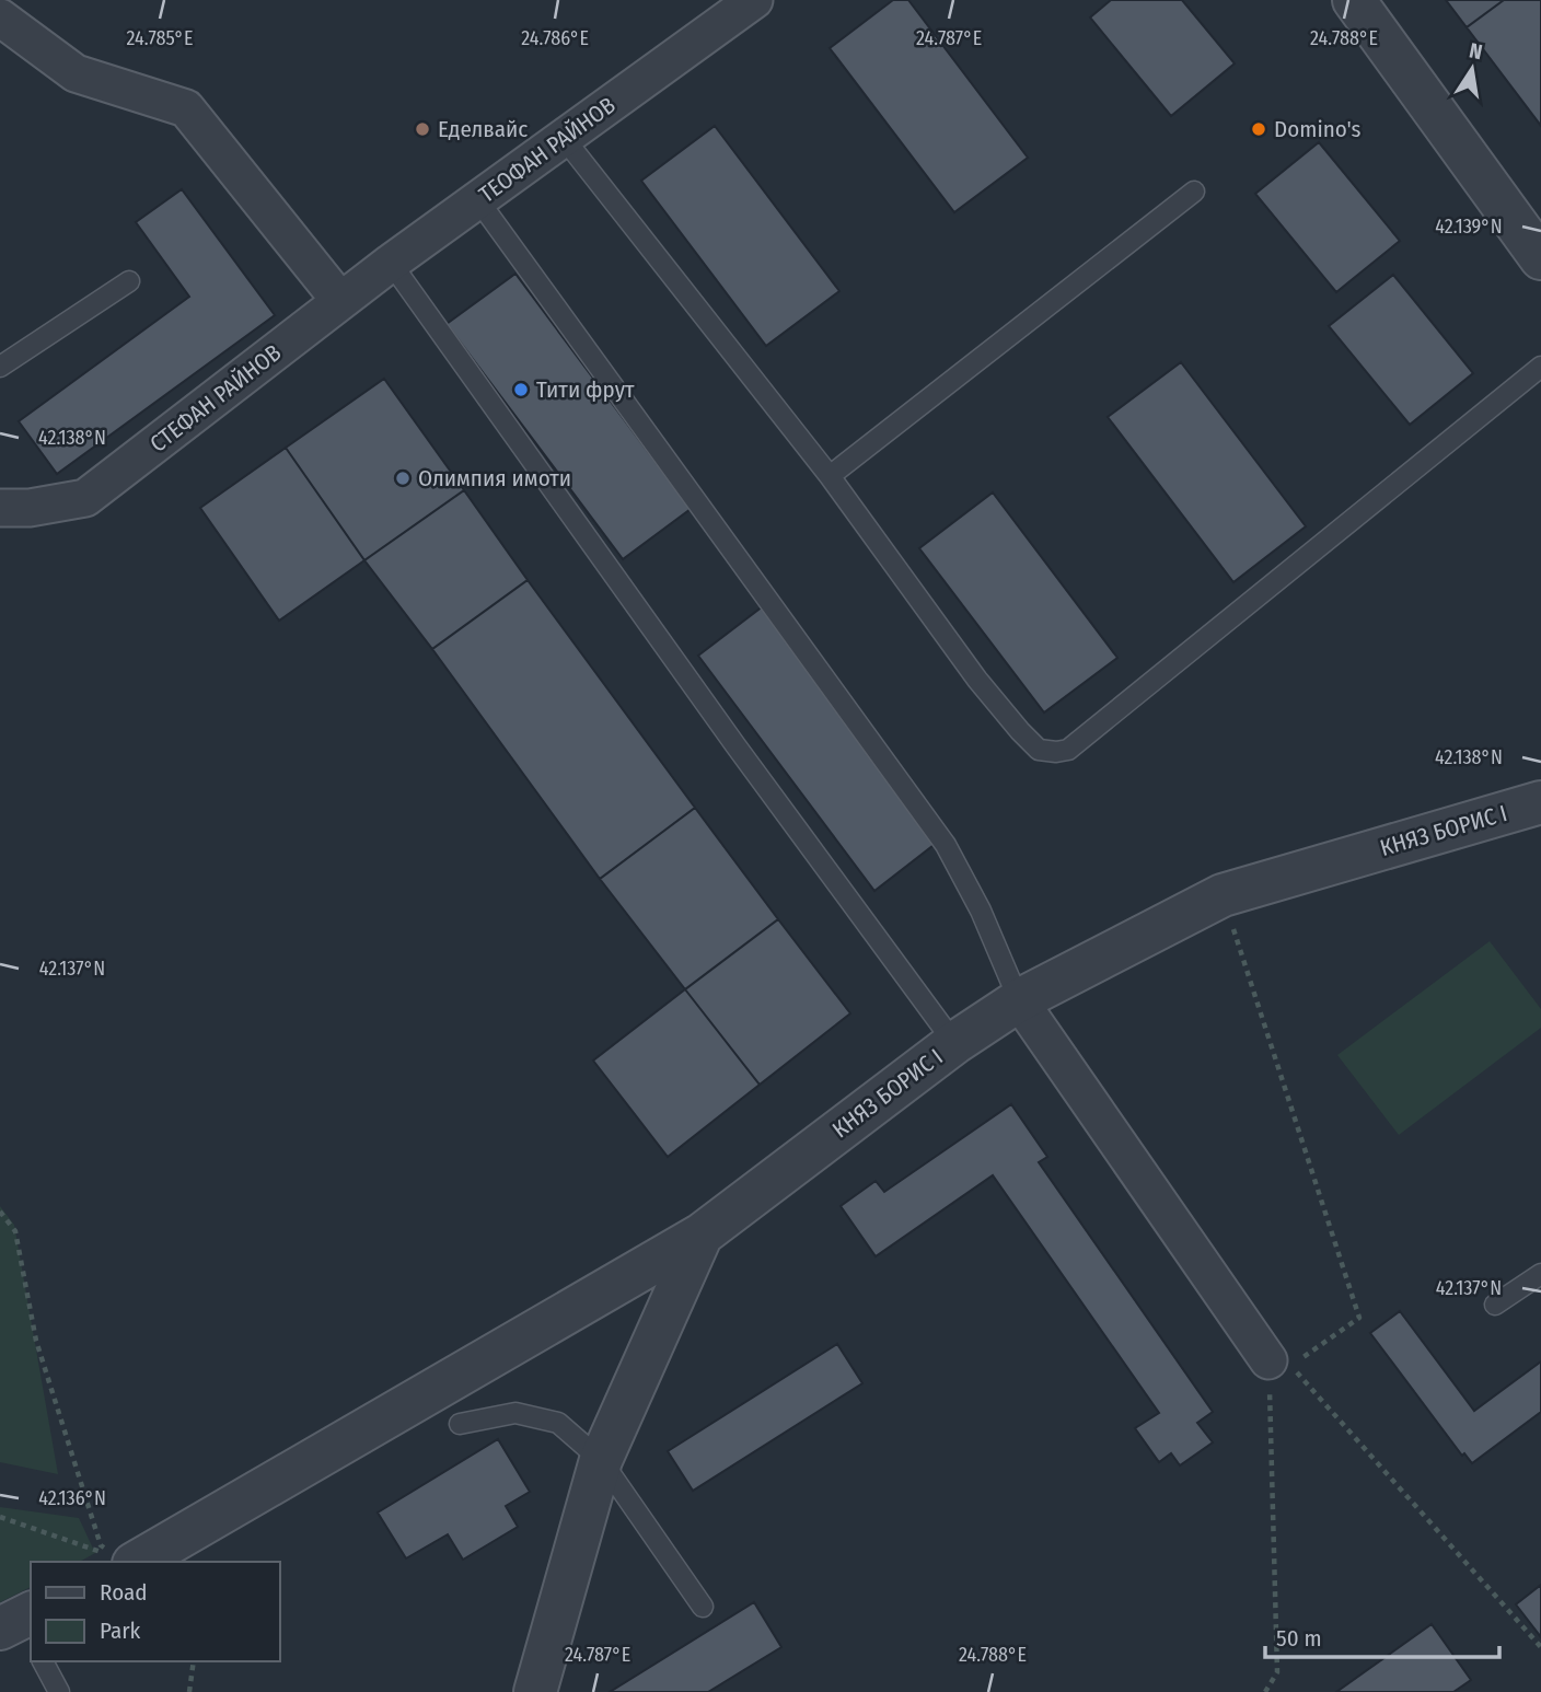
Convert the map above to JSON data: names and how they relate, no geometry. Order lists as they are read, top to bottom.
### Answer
{
  "streets": {
    "street": ["ТЕОФАН РАЙНОВ", "СТЕФАН РАЙНОВ", "КНЯЗ БОРИС I"]
  },
  "crossings": [
    ["ТЕОФАН РАЙНОВ", "СТЕФАН РАЙНОВ"]
  ],
  "places": [
    "Еделвайс",
    "Domino's",
    "Тити фрут",
    "Олимпия имоти"
  ],
  "legend": ["Road", "Park"],
  "scale_bar": "50 m",
  "north": "top",
  "coordinates": [
    "24.785°E",
    "24.786°E",
    "24.787°E",
    "24.788°E",
    "42.139°N",
    "42.138°N",
    "42.137°N",
    "42.136°N"
  ]
}
